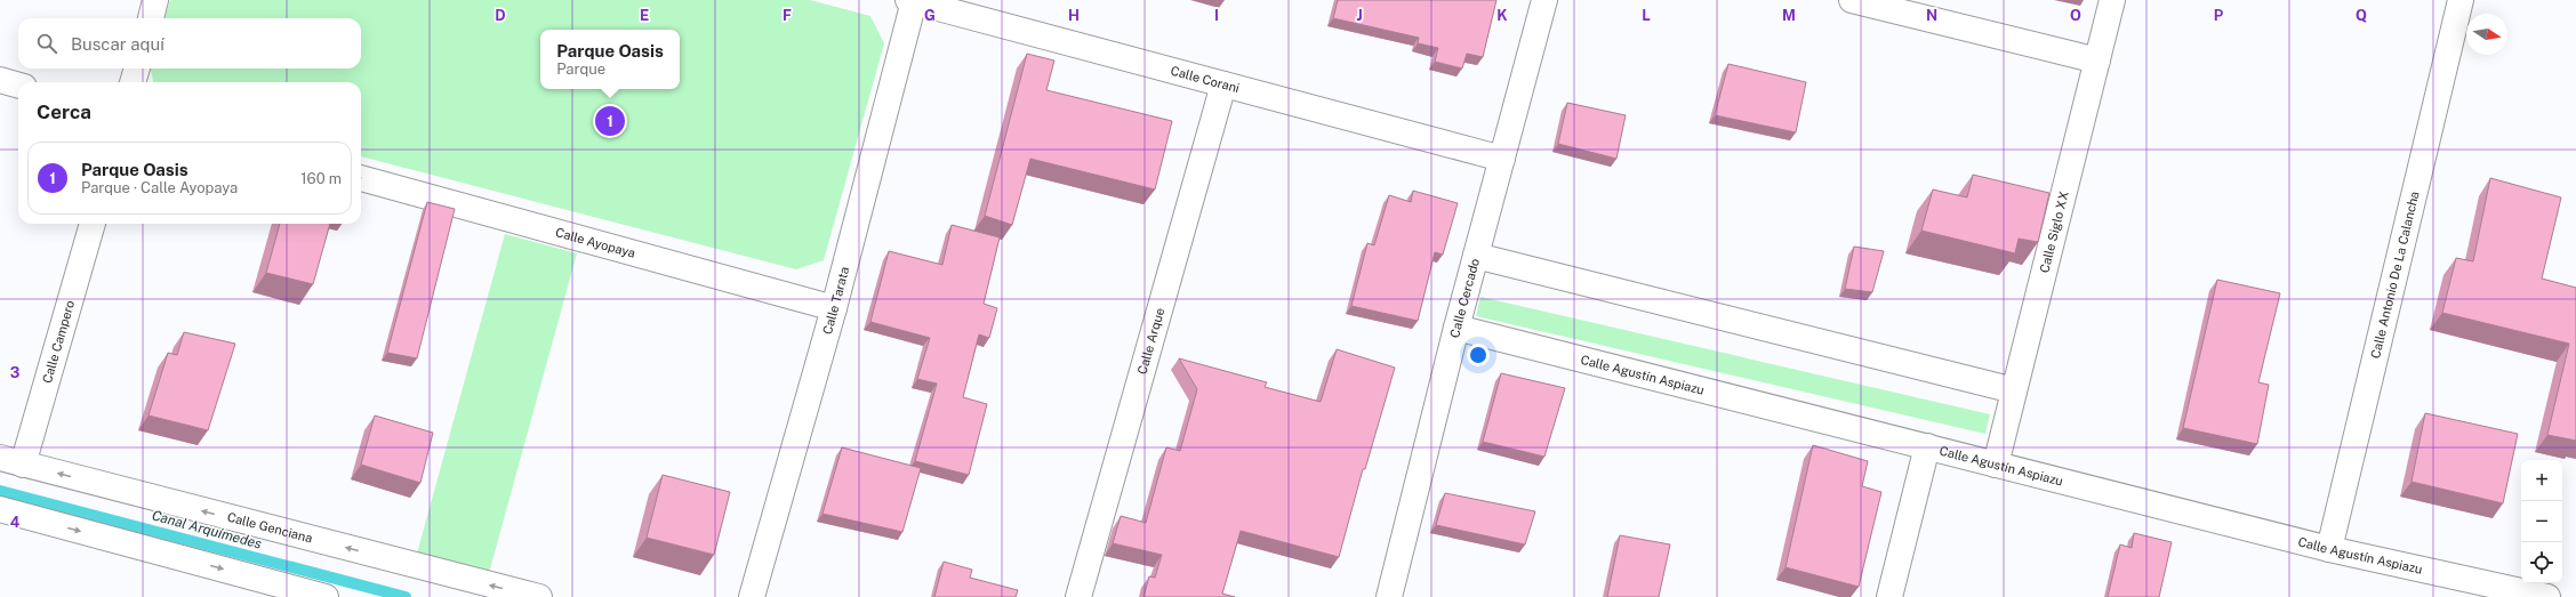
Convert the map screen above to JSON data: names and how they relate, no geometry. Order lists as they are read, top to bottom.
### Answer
{
  "streets": {
    "street": [
      "Calle Corani",
      "Calle Siglo XX",
      "Calle Ayopaya",
      "Calle Antonio De La Calancha",
      "Calle Cercado",
      "Calle Tarata",
      "Calle Campero",
      "Calle Arque",
      "Calle Agustín Aspiazu",
      "Calle Genciana"
    ]
  },
  "crossings": [
    ["Calle Corani", "Calle Cercado"],
    ["Calle Corani", "Calle Tarata"],
    ["Calle Corani", "Calle Arque"],
    ["Calle Siglo XX", "Calle Agustín Aspiazu"],
    ["Calle Ayopaya", "Calle Tarata"],
    ["Calle Antonio De La Calancha", "Calle Agustín Aspiazu"],
    ["Calle Cercado", "Calle Agustín Aspiazu"],
    ["Calle Campero", "Calle Genciana"]
  ],
  "water": ["Canal Arquímedes"],
  "north": "right",
  "page": {
    "search": "Buscar aquí",
    "popup": ["Parque Oasis", "Parque"],
    "heading": "Cerca",
    "pins": "1",
    "list": [
      {
        "mark": "1",
        "name": "Parque Oasis",
        "note": "Parque · Calle Ayopaya",
        "value": "160 m"
      }
    ],
    "map_buttons": ["+", "−"]
  },
  "grid": {
    "columns": [
      "D",
      "E",
      "F",
      "G",
      "H",
      "I",
      "J",
      "K",
      "L",
      "M",
      "N",
      "O",
      "P",
      "Q"
    ],
    "rows": ["3", "4"]
  }
}
